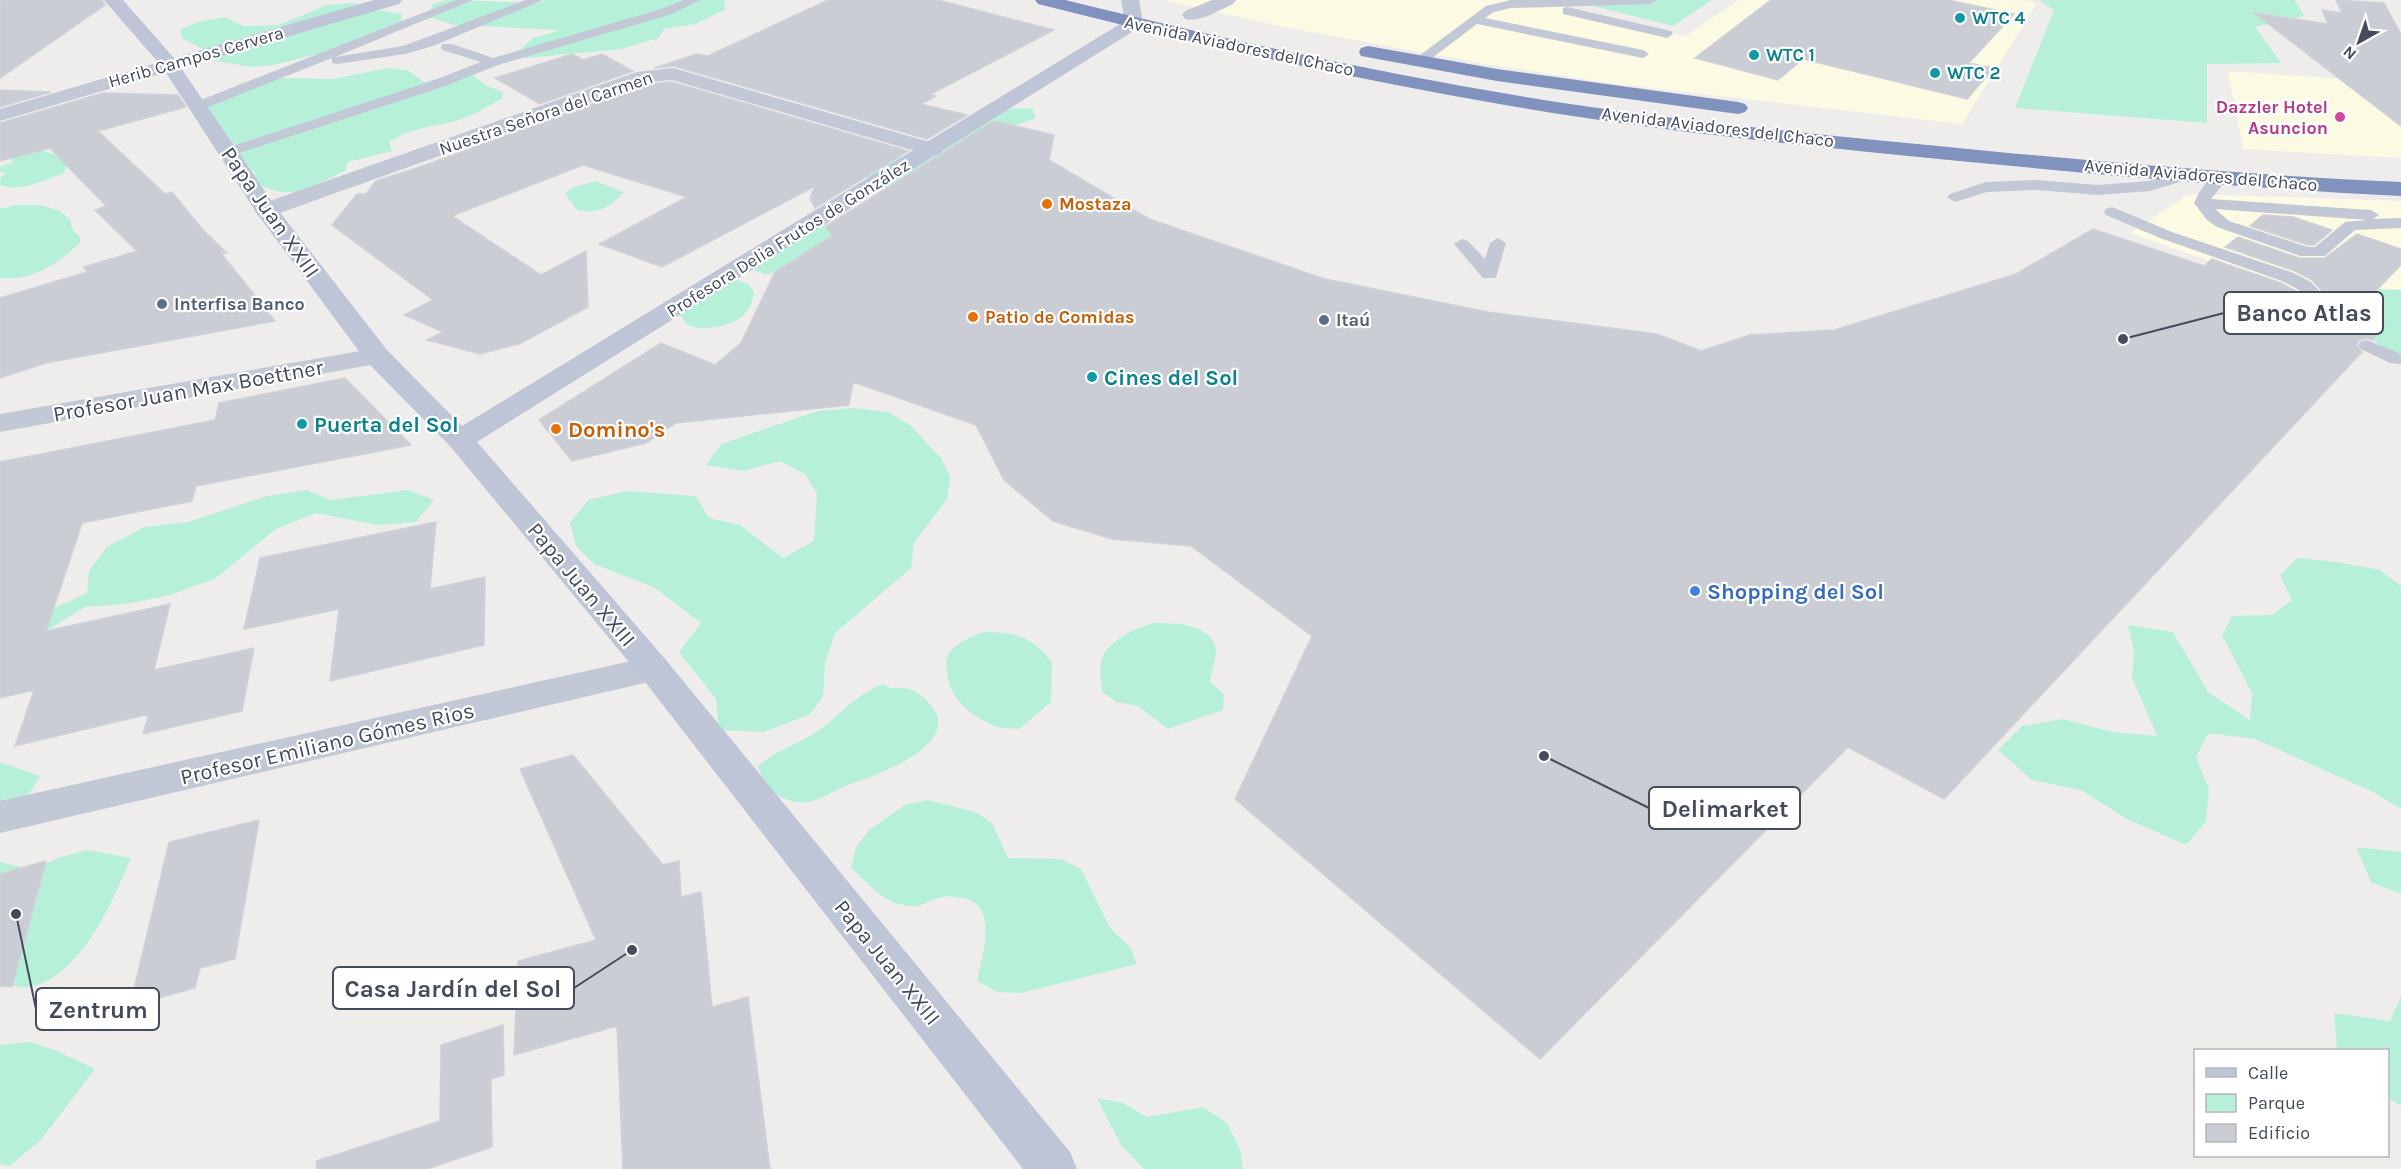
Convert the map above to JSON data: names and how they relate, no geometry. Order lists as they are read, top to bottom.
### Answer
{
  "streets": {
    "highway": ["Avenida Aviadores del Chaco"],
    "street": [
      "Herib Campos Cervera",
      "Nuestra Señora del Carmen",
      "Papa Juan XXIII",
      "Profesora Delia Frutos de González",
      "Profesor Juan Max Boettner",
      "Profesor Emiliano Gómes Rios"
    ]
  },
  "crossings": [
    ["Avenida Aviadores del Chaco", "Profesora Delia Frutos de González"],
    ["Herib Campos Cervera", "Papa Juan XXIII"],
    ["Nuestra Señora del Carmen", "Papa Juan XXIII"],
    ["Nuestra Señora del Carmen", "Profesora Delia Frutos de González"],
    ["Papa Juan XXIII", "Profesora Delia Frutos de González"],
    ["Papa Juan XXIII", "Profesor Juan Max Boettner"],
    ["Papa Juan XXIII", "Profesor Emiliano Gómes Rios"]
  ],
  "places": [
    "WTC 4",
    "WTC 1",
    "WTC 2",
    "Dazzler Hotel Asuncion",
    "Mostaza",
    "Interfisa Banco",
    "Patio de Comidas",
    "Itaú",
    "Banco Atlas",
    "Cines del Sol",
    "Puerta del Sol",
    "Domino's",
    "Shopping del Sol",
    "Delimarket",
    "Zentrum",
    "Casa Jardín del Sol"
  ],
  "legend": ["Calle", "Parque", "Edificio"],
  "north": "bottom left"
}
